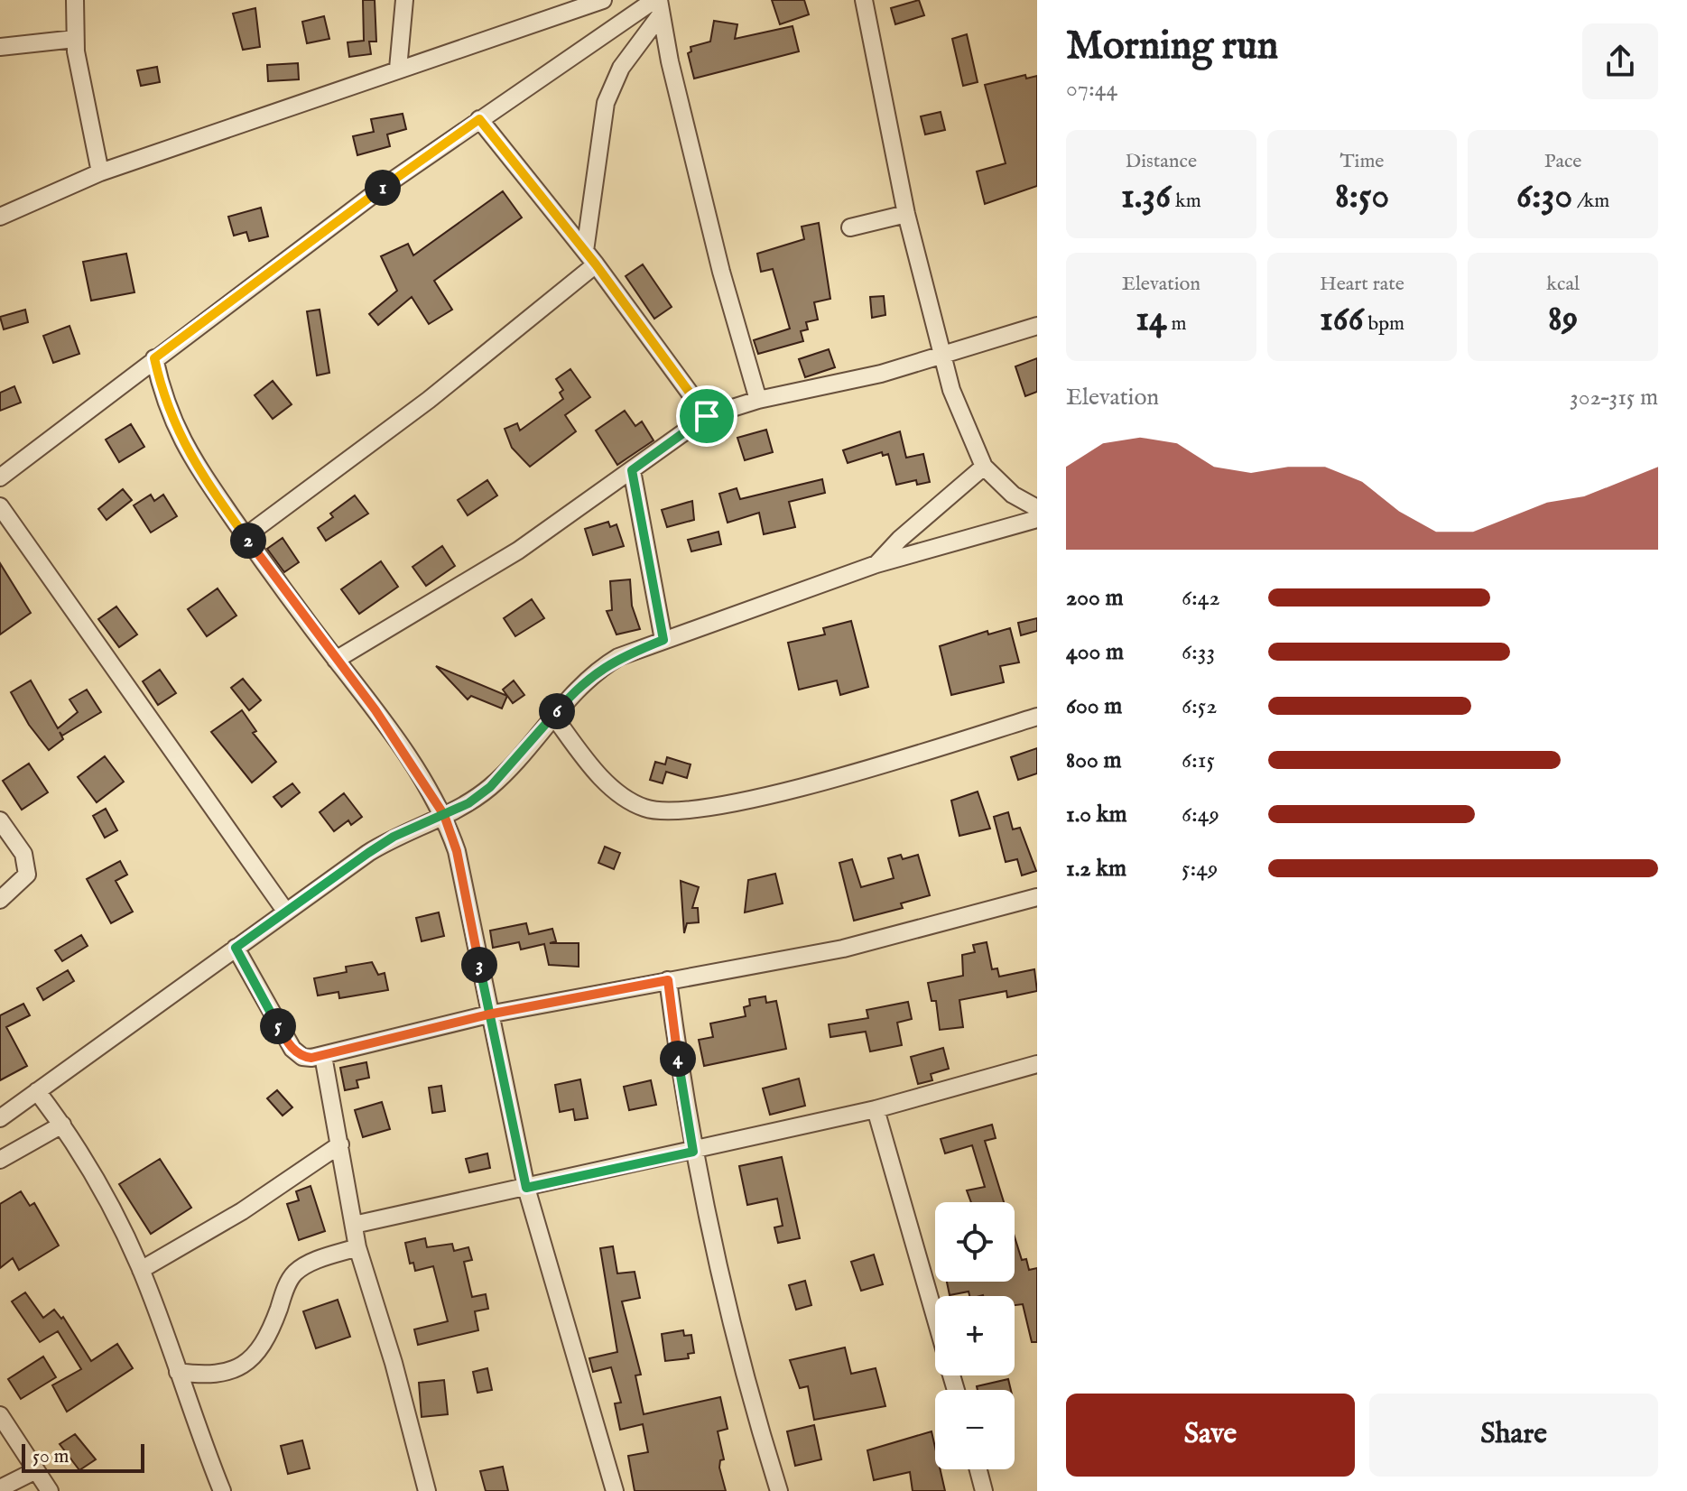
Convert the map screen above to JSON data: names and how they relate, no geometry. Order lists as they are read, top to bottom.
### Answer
{
  "scale_bar": "50 m",
  "page": {
    "heading": ["Morning run", "07:44"],
    "stats": [
      ["Distance", "1.36 km"],
      ["Time", "8:50"],
      ["Pace", "6:30 /km"],
      ["Elevation", "14 m"],
      ["Heart rate", "166 bpm"],
      ["kcal", "89"]
    ],
    "pins": [
      "1",
      "2",
      "6",
      "3",
      "5",
      "4"
    ],
    "chart": ["Elevation", "302–315 m"],
    "list": [
      {
        "name": "200 m",
        "note": "6:42"
      },
      {
        "name": "400 m",
        "note": "6:33"
      },
      {
        "name": "600 m",
        "note": "6:52"
      },
      {
        "name": "800 m",
        "note": "6:15"
      },
      {
        "name": "1.0 km",
        "note": "6:49"
      },
      {
        "name": "1.2 km",
        "note": "5:49"
      }
    ],
    "map_buttons": ["+", "−"],
    "buttons": ["Save", "Share"],
    "scale": "50 m"
  }
}
